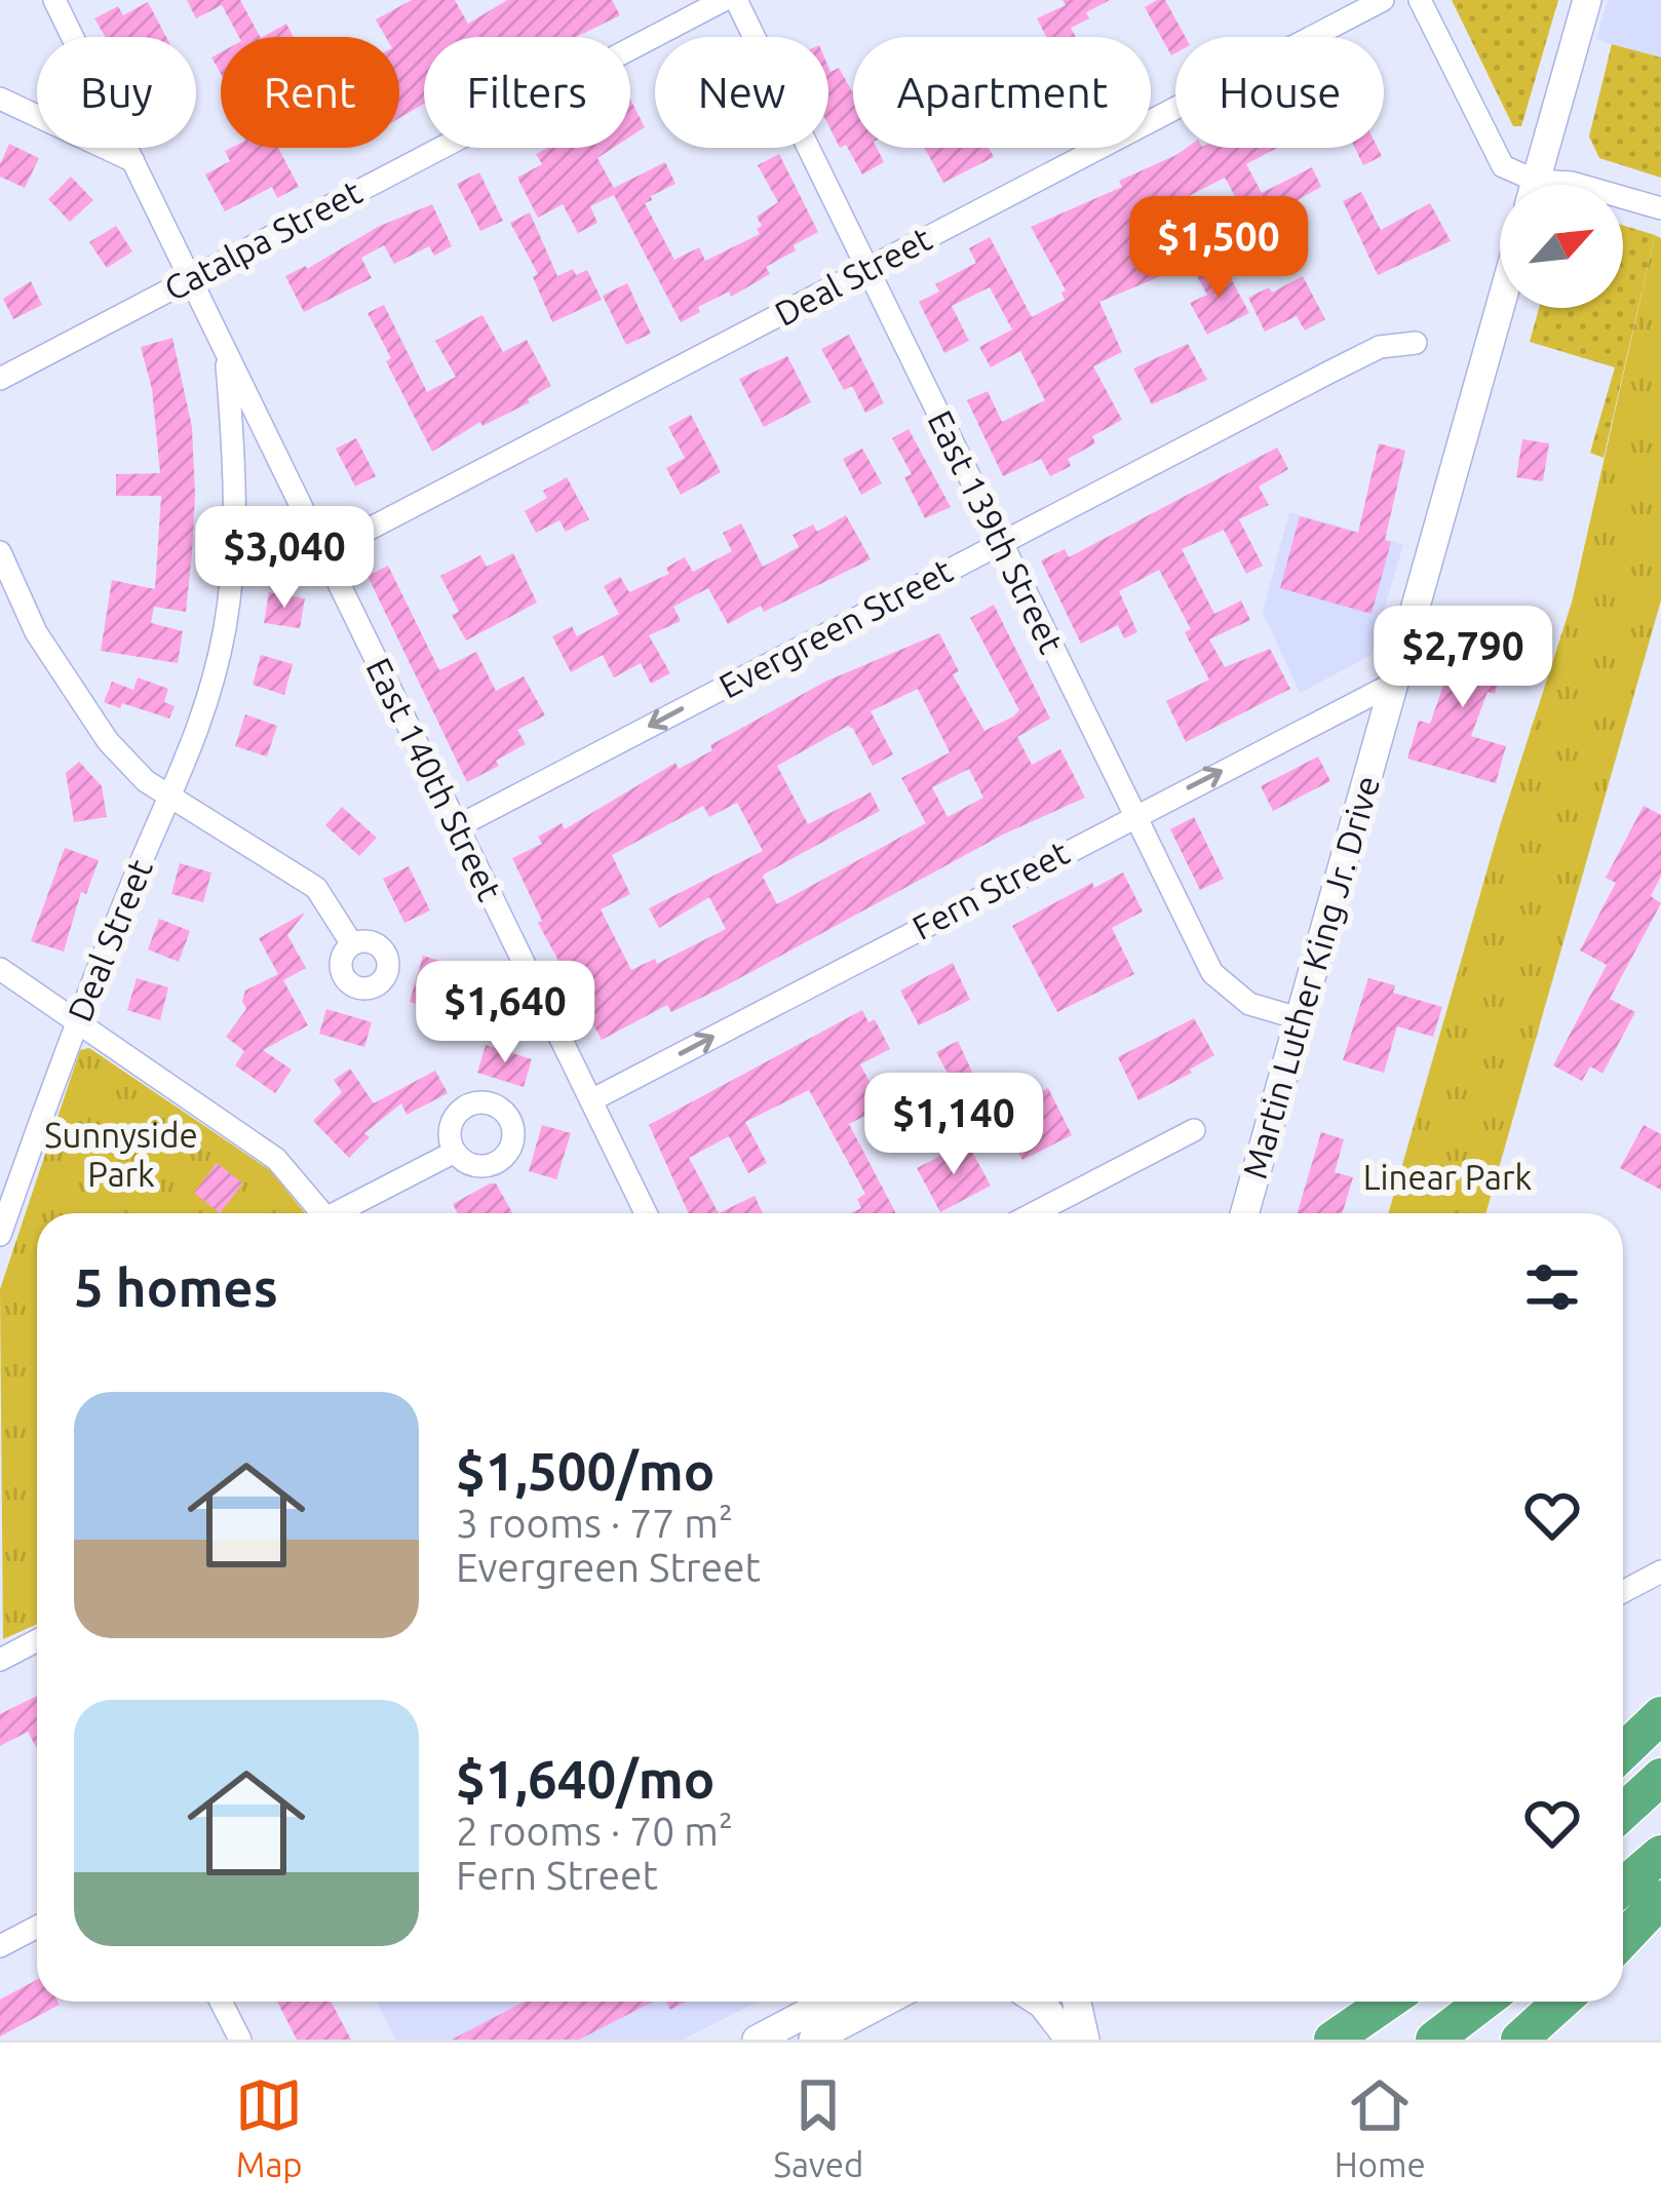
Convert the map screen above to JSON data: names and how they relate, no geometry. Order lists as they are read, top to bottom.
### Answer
{
  "streets": {
    "main road": ["Martin Luther King Jr. Drive"],
    "street": [
      "Catalpa Street",
      "Deal Street",
      "East 139th Street",
      "Evergreen Street",
      "East 140th Street",
      "Fern Street"
    ]
  },
  "crossings": [
    ["Catalpa Street", "East 140th Street"],
    ["Deal Street", "East 139th Street"],
    ["Deal Street", "East 140th Street"],
    ["East 139th Street", "Evergreen Street"],
    ["East 139th Street", "Fern Street"],
    ["East 139th Street", "Martin Luther King Jr. Drive"],
    ["Evergreen Street", "East 140th Street"],
    ["East 140th Street", "Fern Street"],
    ["Fern Street", "Martin Luther King Jr. Drive"]
  ],
  "one_way": ["Evergreen Street", "Fern Street"],
  "parks": ["Sunnyside Park", "Linear Park"],
  "north": "top right",
  "page": {
    "chip": [
      "Buy",
      "Rent",
      "Filters",
      "New",
      "Apartment",
      "House"
    ],
    "price": [
      "$1,500",
      "$3,040",
      "$2,790",
      "$1,640",
      "$1,140"
    ],
    "heading": "5 homes",
    "list": [
      {
        "name": "$1,500/mo",
        "note": "3 rooms · 77 m² · Evergreen Street"
      },
      {
        "name": "$1,640/mo",
        "note": "2 rooms · 70 m² · Fern Street"
      }
    ],
    "tabs": ["Map", "Saved", "Home"]
  }
}
